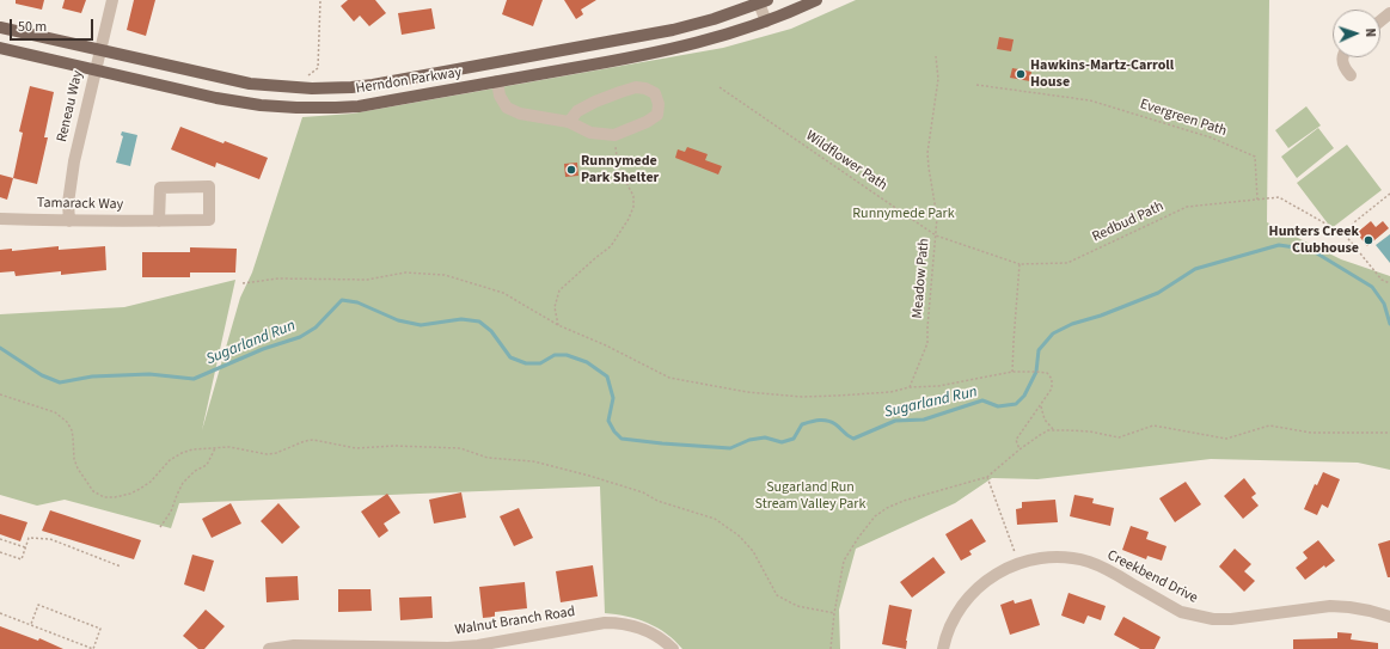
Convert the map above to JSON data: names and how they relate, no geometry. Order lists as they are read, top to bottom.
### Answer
{
  "streets": {
    "main road": ["Herndon Parkway"],
    "street": [
      "Reneau Way",
      "Tamarack Way",
      "Creekbend Drive",
      "Walnut Branch Road"
    ],
    "path": [
      "Evergreen Path",
      "Wildflower Path",
      "Redbud Path",
      "Meadow Path"
    ]
  },
  "crossings": [
    ["Herndon Parkway", "Reneau Way"],
    ["Reneau Way", "Tamarack Way"],
    ["Evergreen Path", "Redbud Path"],
    ["Wildflower Path", "Redbud Path"],
    ["Wildflower Path", "Meadow Path"]
  ],
  "water": ["Sugarland Run"],
  "parks": ["Runnymede Park", "Sugarland Run Stream Valley Park"],
  "places": ["Hawkins-Martz-Carroll House", "Runnymede Park Shelter", "Hunters Creek Clubhouse"],
  "scale_bar": "50 m",
  "north": "right"
}
